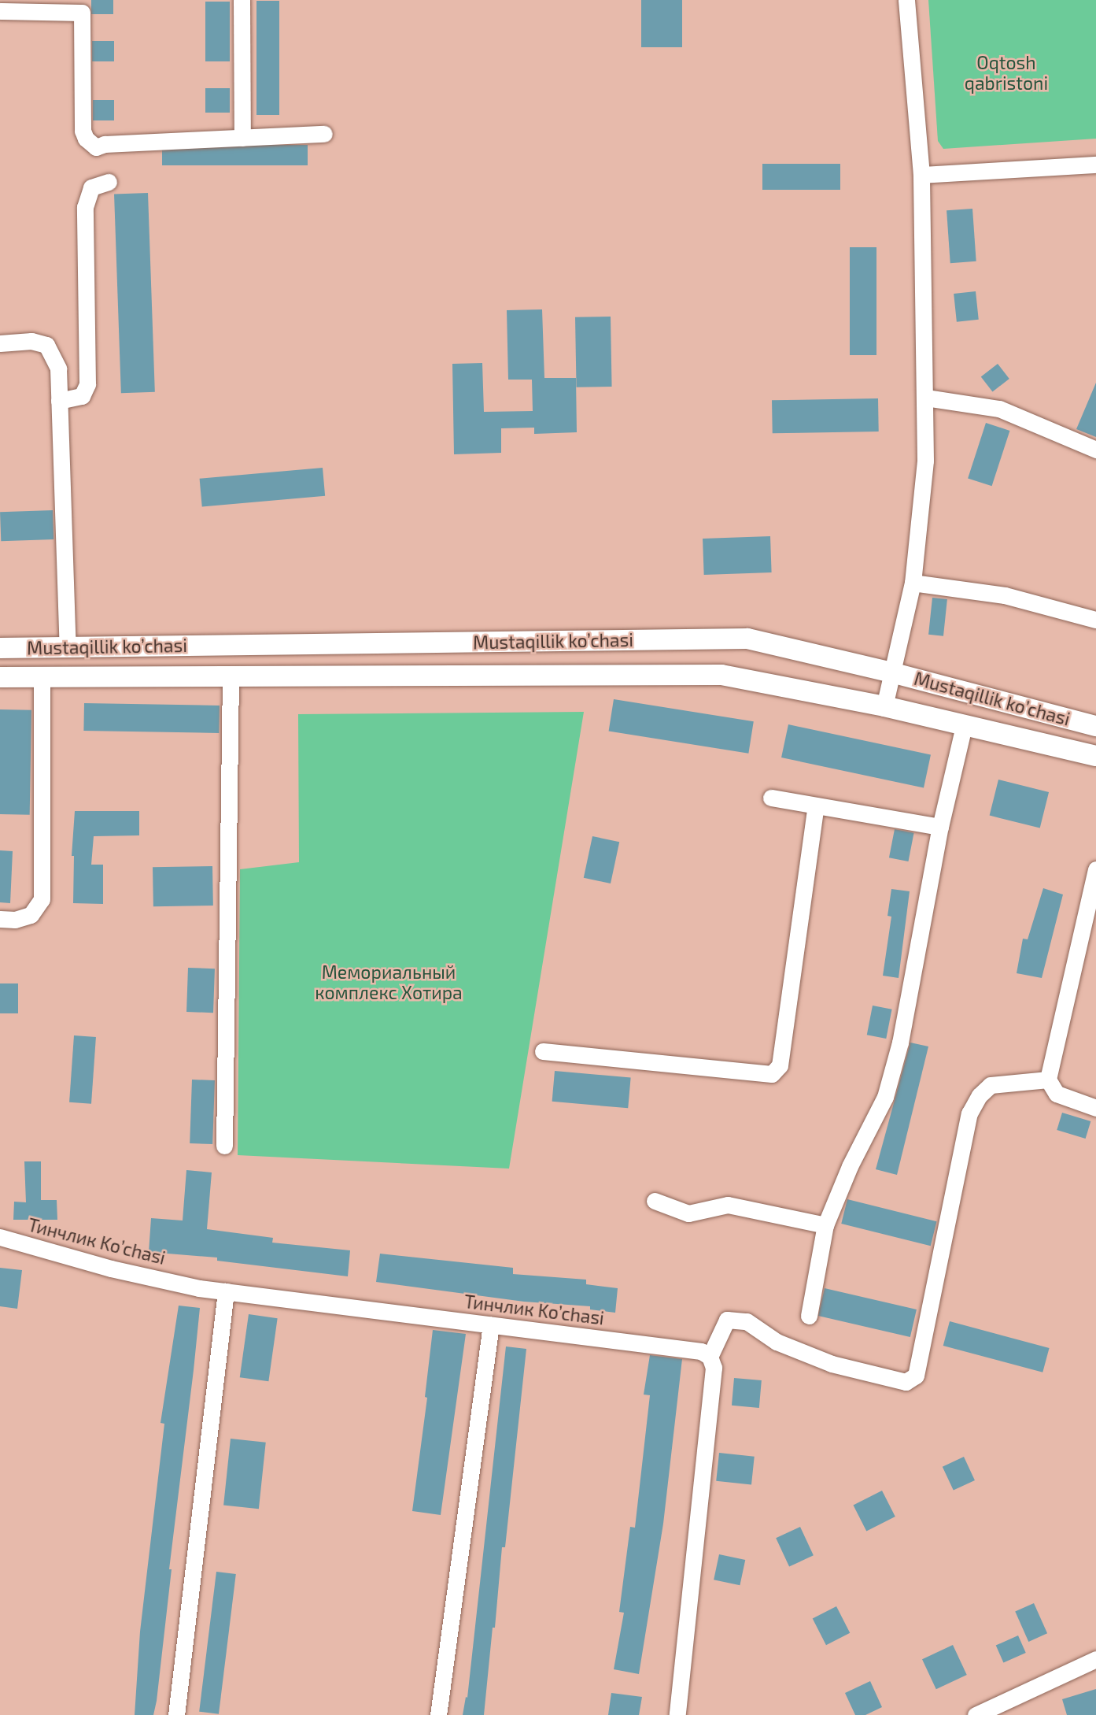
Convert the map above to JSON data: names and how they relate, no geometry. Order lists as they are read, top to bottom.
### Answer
{
  "streets": {
    "main road": ["Mustaqillik ko’chasi"],
    "street": ["Тинчлик Ko’chasi"]
  },
  "parks": ["Oqtosh qabristoni", "Мемориальный комплекс Хотира"]
}
